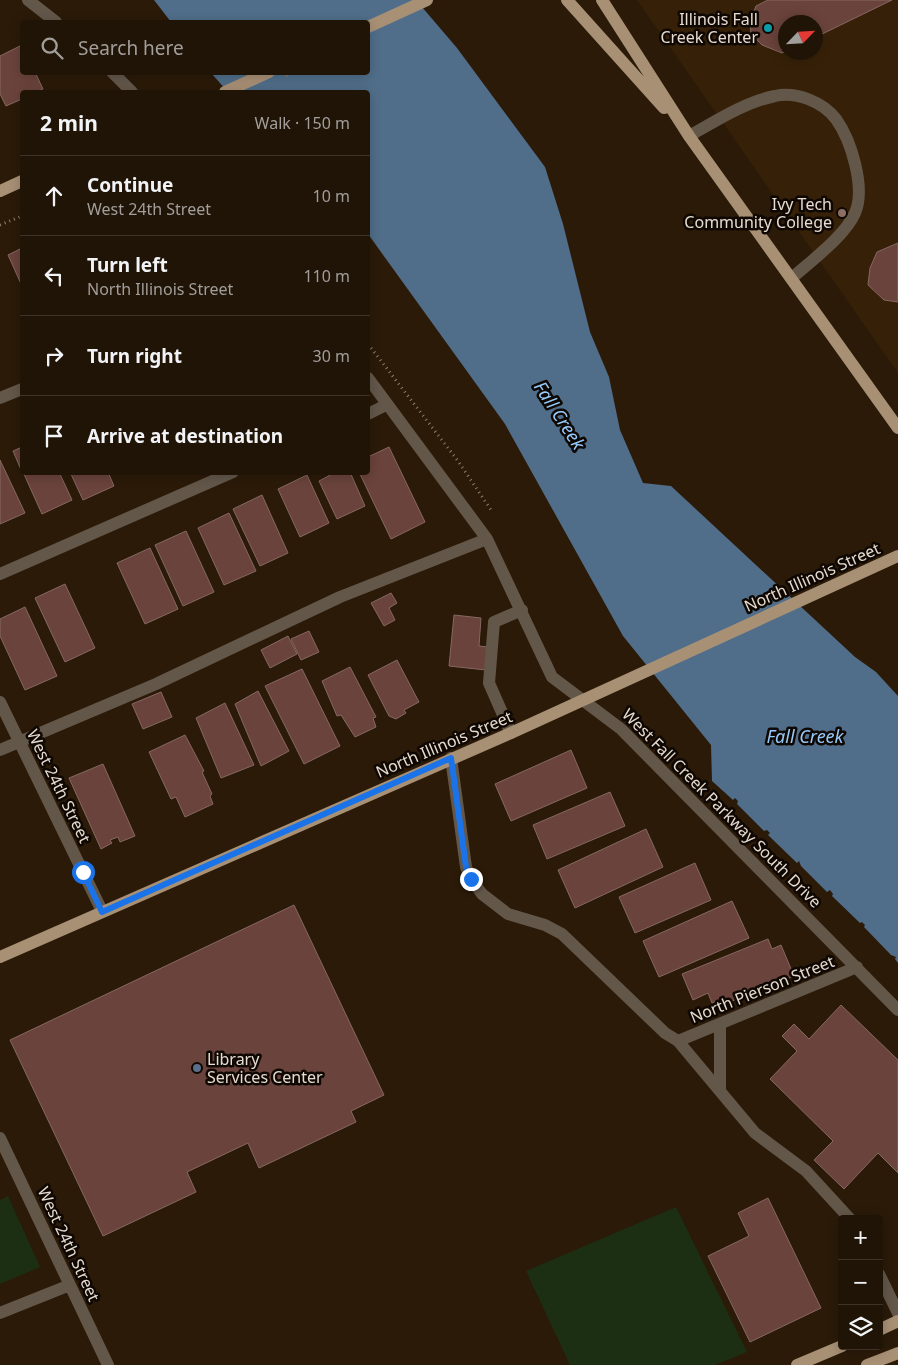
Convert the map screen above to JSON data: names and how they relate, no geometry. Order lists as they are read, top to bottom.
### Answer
{
  "streets": {
    "main road": ["North Illinois Street"],
    "street": ["West 24th Street", "West Fall Creek Parkway South Drive", "North Pierson Street"]
  },
  "crossings": [
    ["North Illinois Street", "West 24th Street"],
    ["North Illinois Street", "West Fall Creek Parkway South Drive"],
    ["West Fall Creek Parkway South Drive", "North Pierson Street"]
  ],
  "water": ["Fall Creek"],
  "places": ["Illinois Fall Creek Center", "Ivy Tech Community College", "Library Services Center"],
  "north": "top right",
  "page": {
    "search": "Search here",
    "heading": ["2 min", "Walk · 150 m"],
    "list": [
      ["Continue", "West 24th Street", "10 m"],
      ["Turn left", "North Illinois Street", "110 m"],
      ["Turn right", "30 m"],
      "Arrive at destination"
    ],
    "map_buttons": ["+", "−"]
  }
}
